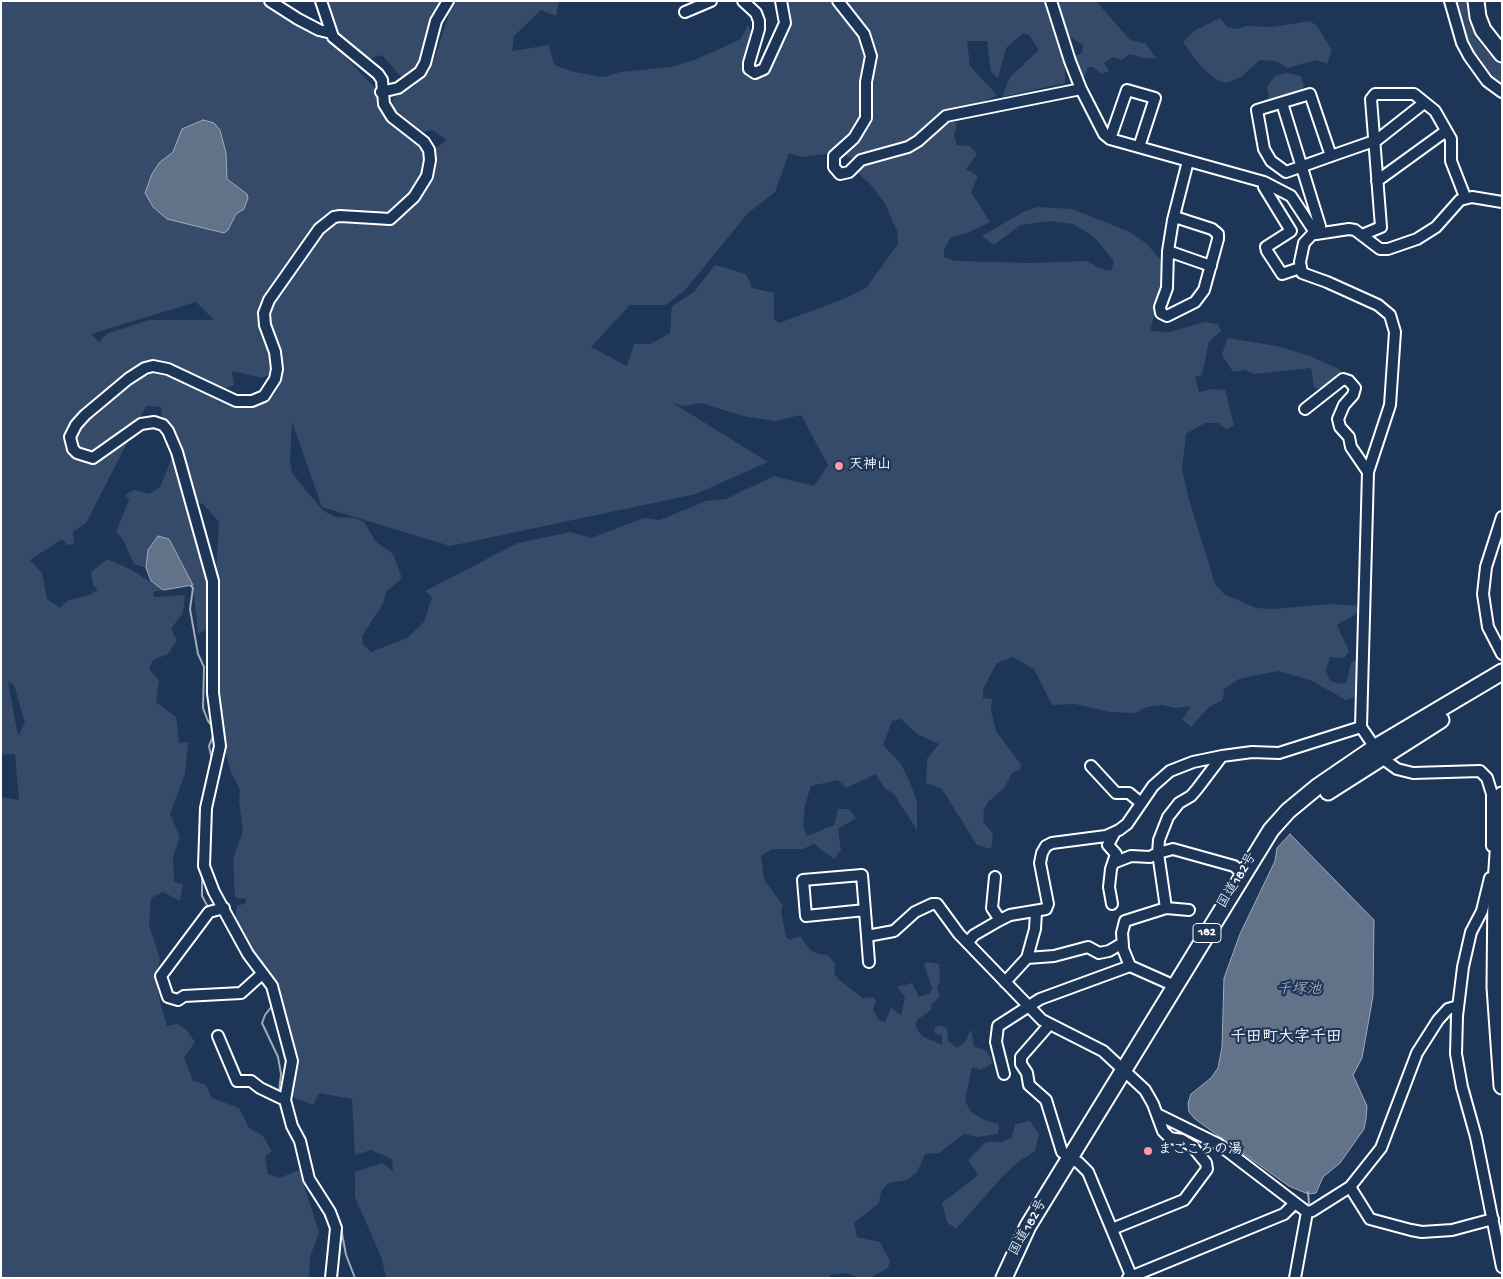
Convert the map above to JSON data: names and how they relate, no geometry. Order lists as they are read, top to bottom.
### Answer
{
  "streets": {
    "highway": ["国道182号", "182"]
  },
  "districts": ["千田町大字千田"],
  "water": ["千塚池"],
  "places": ["天神山", "まごころの湯"]
}
